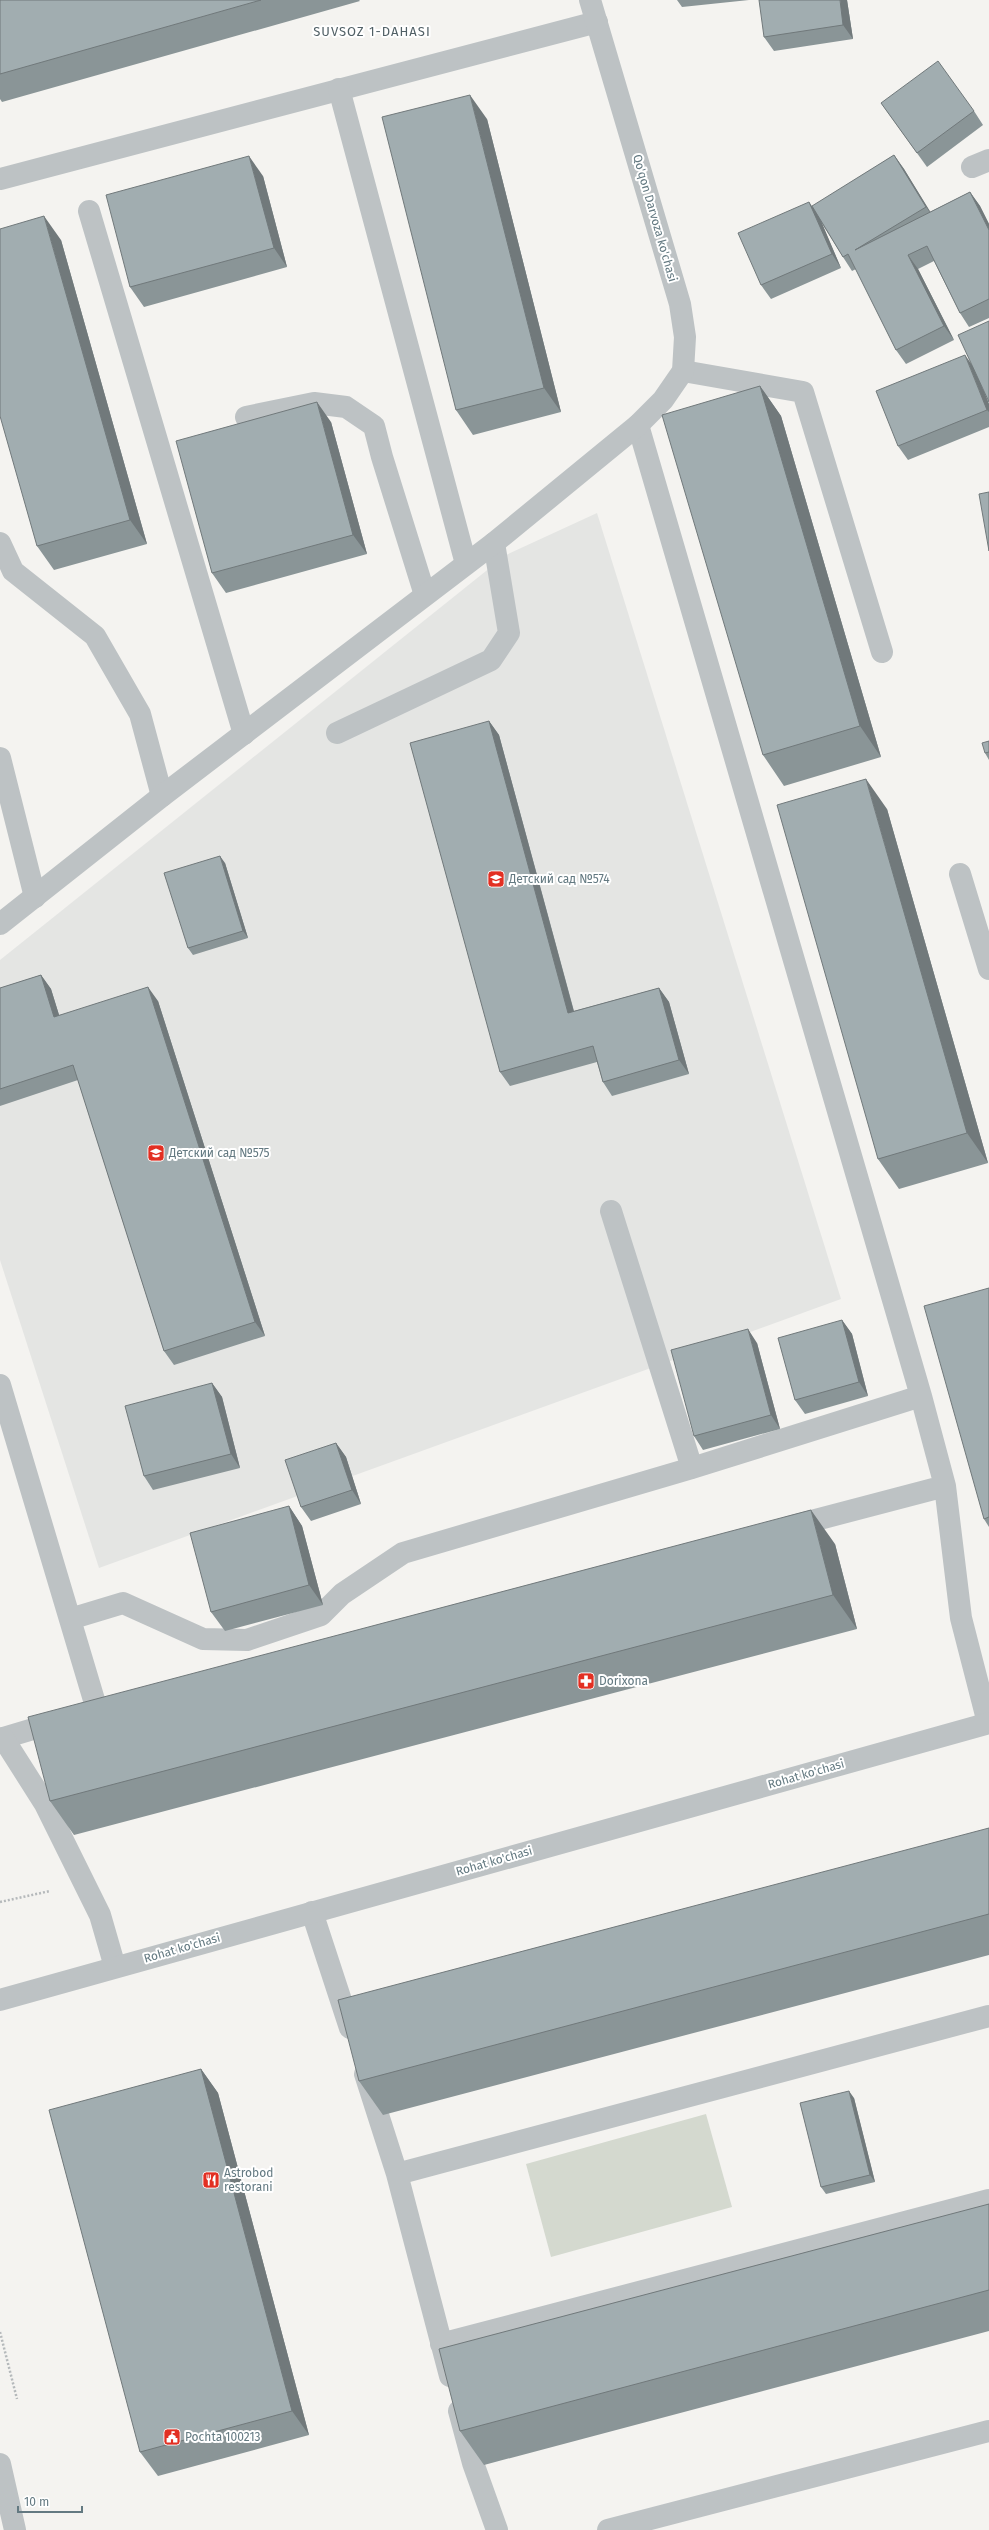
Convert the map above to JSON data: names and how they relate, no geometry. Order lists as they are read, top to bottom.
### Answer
{
  "streets": {
    "street": ["Qo'qon Darvoza ko'chasi", "Rohat ko'chasi"]
  },
  "districts": ["SUVSOZ 1-DAHASI"],
  "places": {
    "school or university": ["Детский сад №574", "Детский сад №575"],
    "pharmacy": ["Dorixona"],
    "restaurant": ["Astrobod restorani"],
    "public building": ["Pochta 100213"]
  },
  "scale_bar": "10 m"
}
